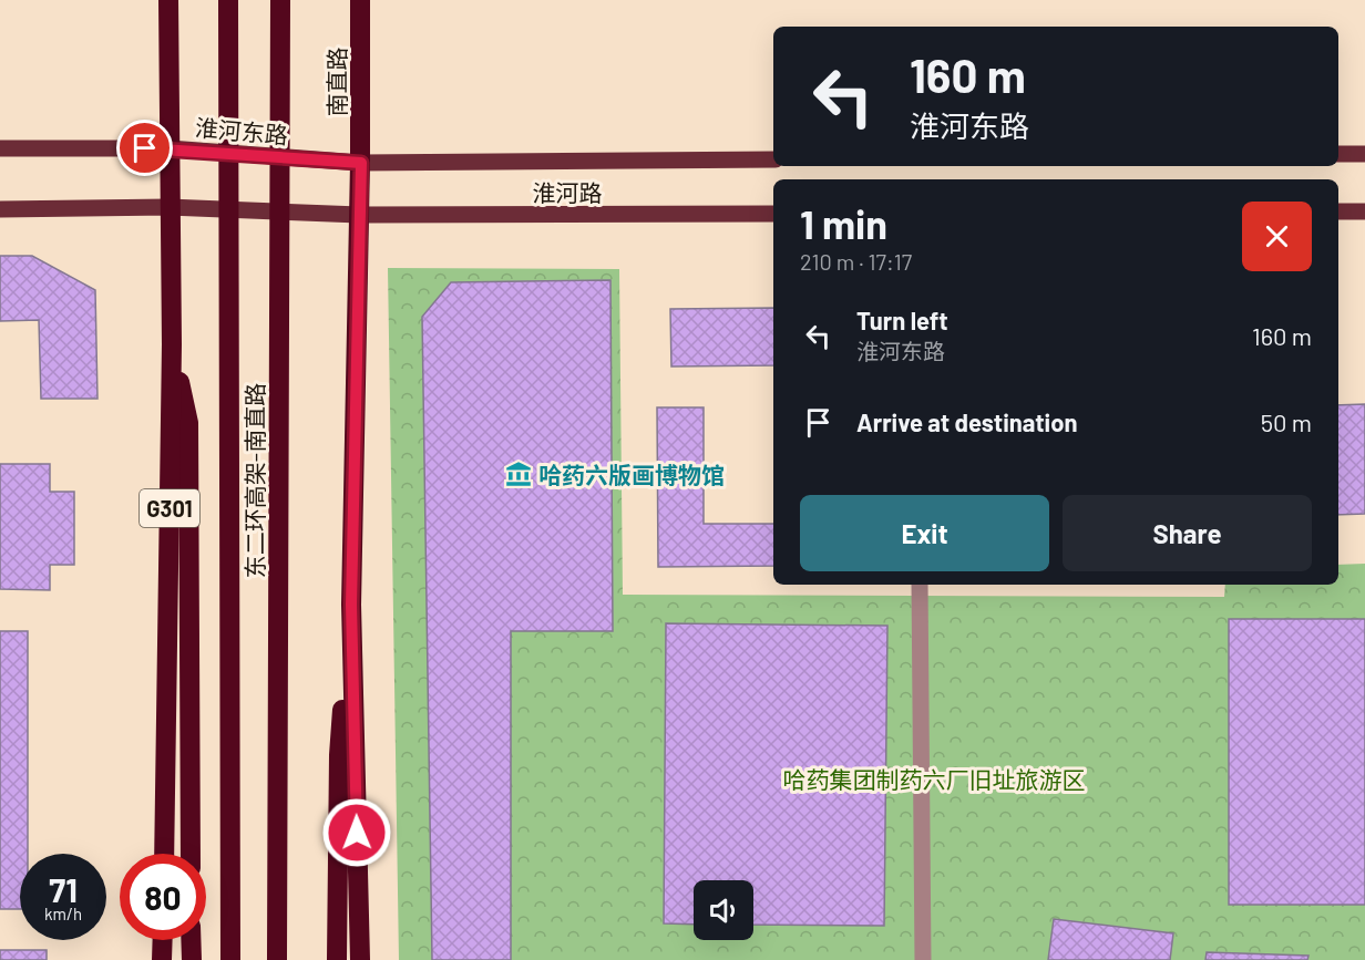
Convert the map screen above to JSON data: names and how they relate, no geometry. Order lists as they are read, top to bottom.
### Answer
{
  "streets": {
    "highway": ["南直路", "东二环高架-南直路", "G301"],
    "main road": ["淮河东路", "淮河路"]
  },
  "crossings": [
    ["南直路", "淮河东路"],
    ["南直路", "淮河路"],
    ["淮河东路", "淮河路"],
    ["淮河东路", "G301"]
  ],
  "parks": ["哈药集团制药六厂旧址旅游区"],
  "places": {
    "museum": ["哈药六版画博物馆"]
  },
  "page": {
    "turn": ["160 m", "淮河东路"],
    "heading": ["1 min", "210 m · 17:17"],
    "list": [
      {
        "name": "Turn left",
        "note": "淮河东路",
        "value": "160 m"
      },
      {
        "name": "Arrive at destination",
        "value": "50 m"
      }
    ],
    "buttons": ["Exit", "Share"],
    "speed": "71 km/h",
    "limit": "80"
  }
}
